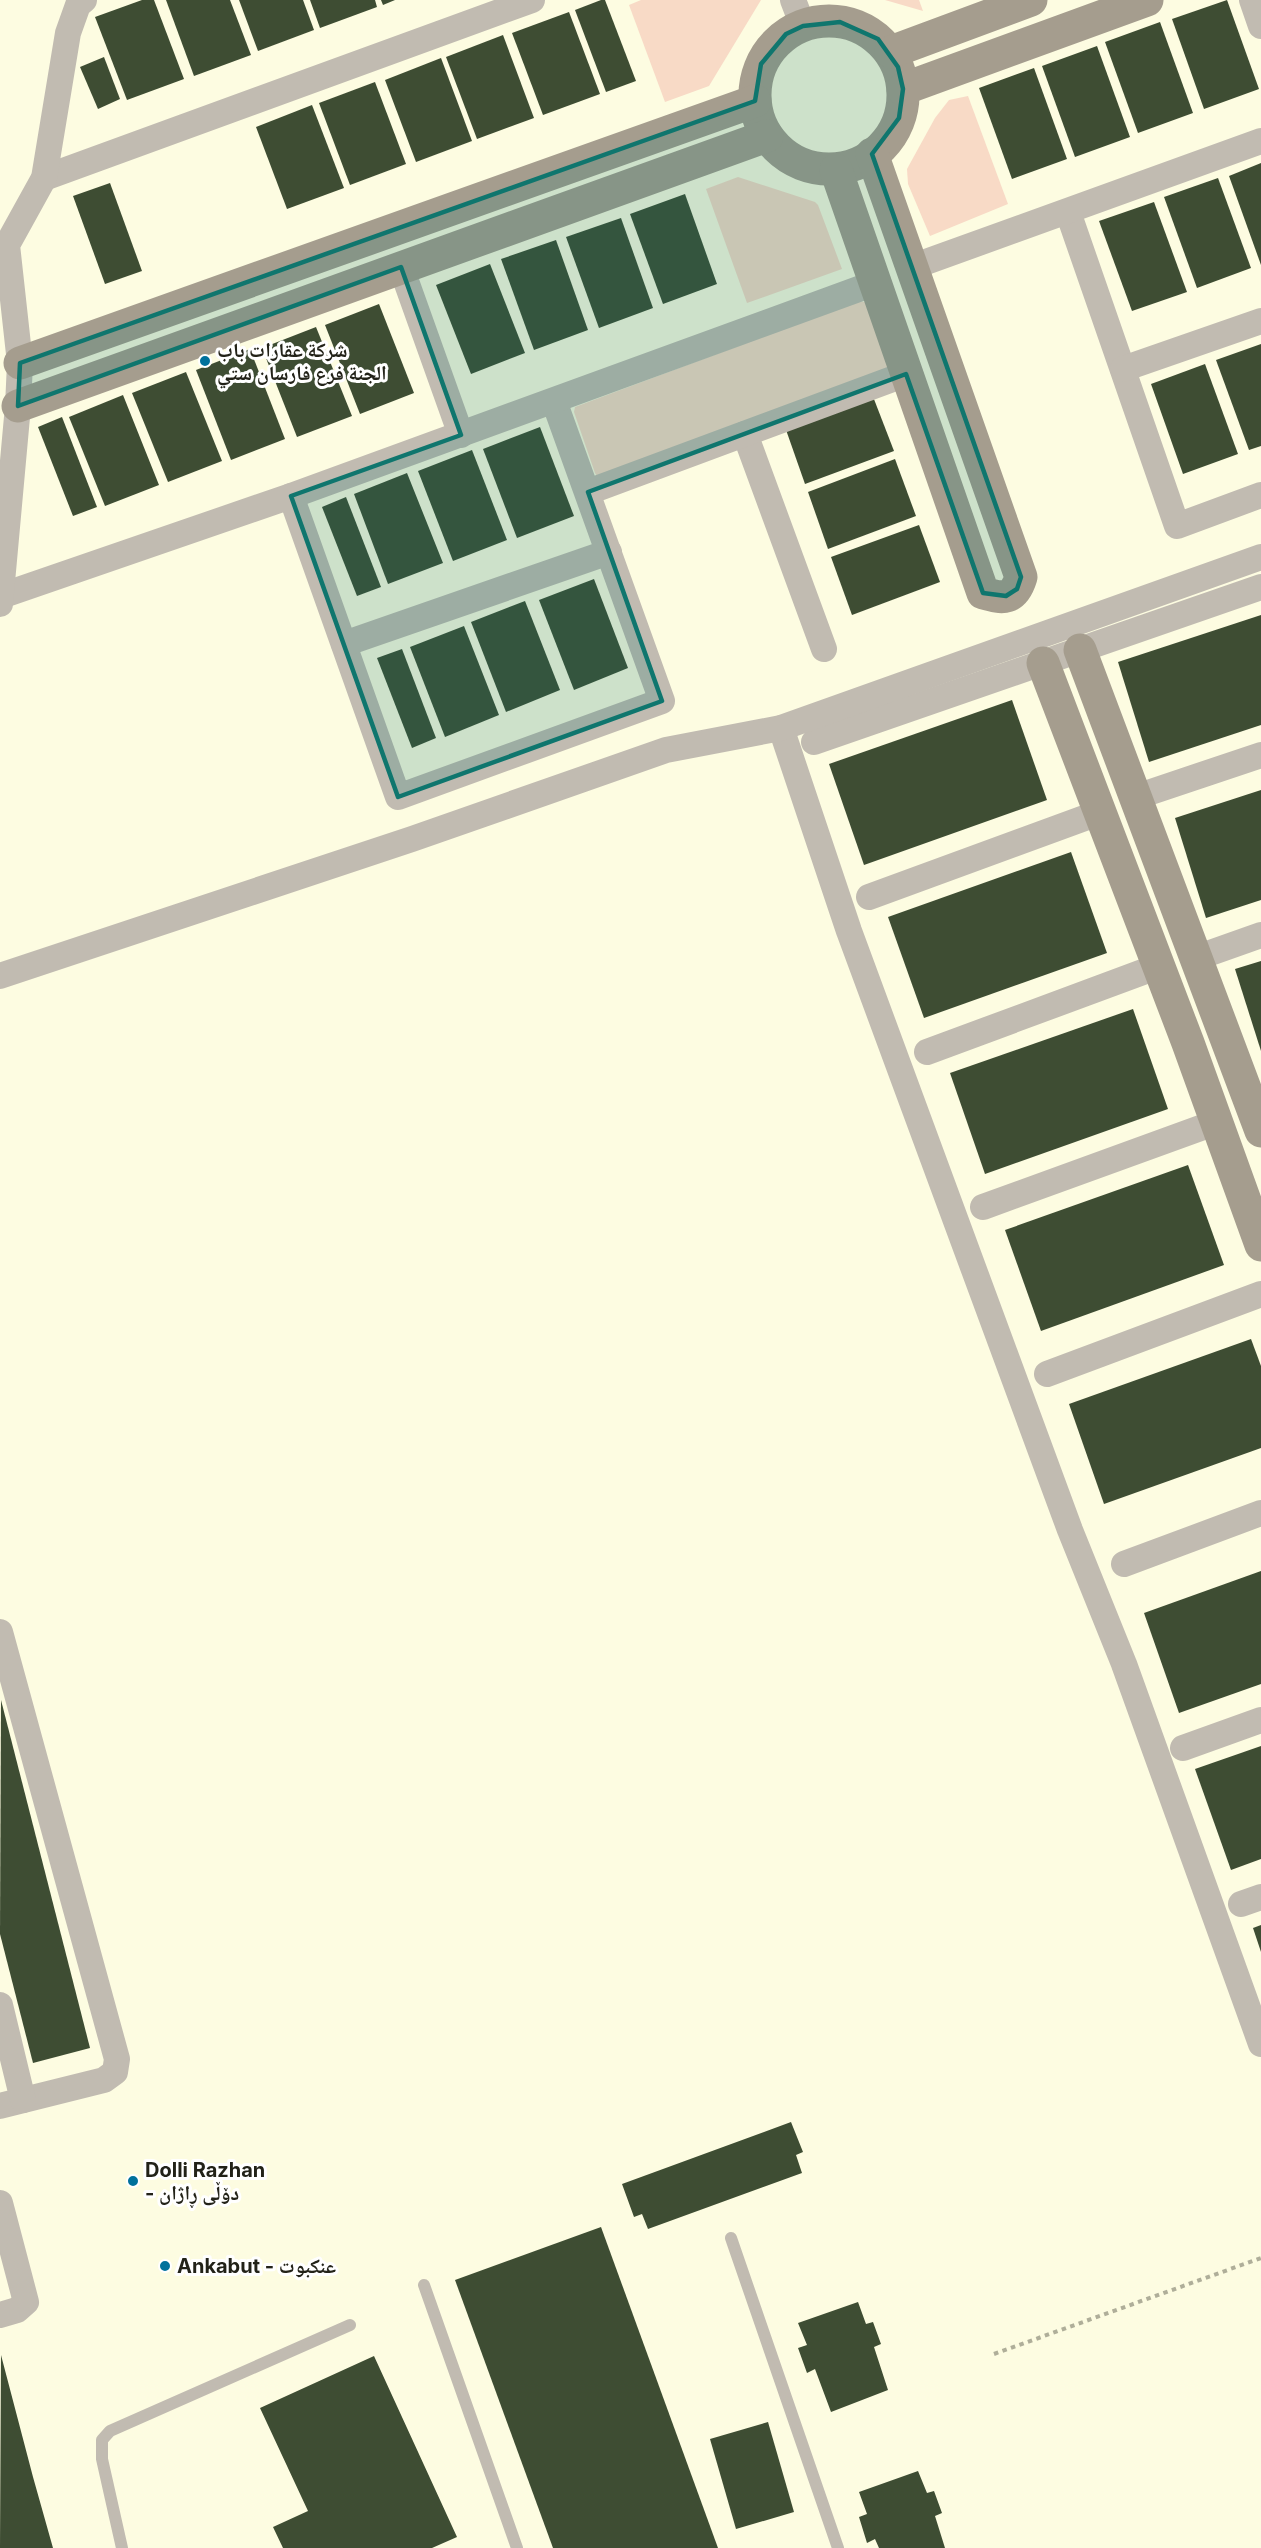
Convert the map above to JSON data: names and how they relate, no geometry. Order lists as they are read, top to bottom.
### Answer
{
  "places": ["شرکة عقارات باب الجنة فرع فارسان ستي", "Dolli Razhan - دۆڵی ڕاژان", "Ankabut - عنکبوت"]
}
